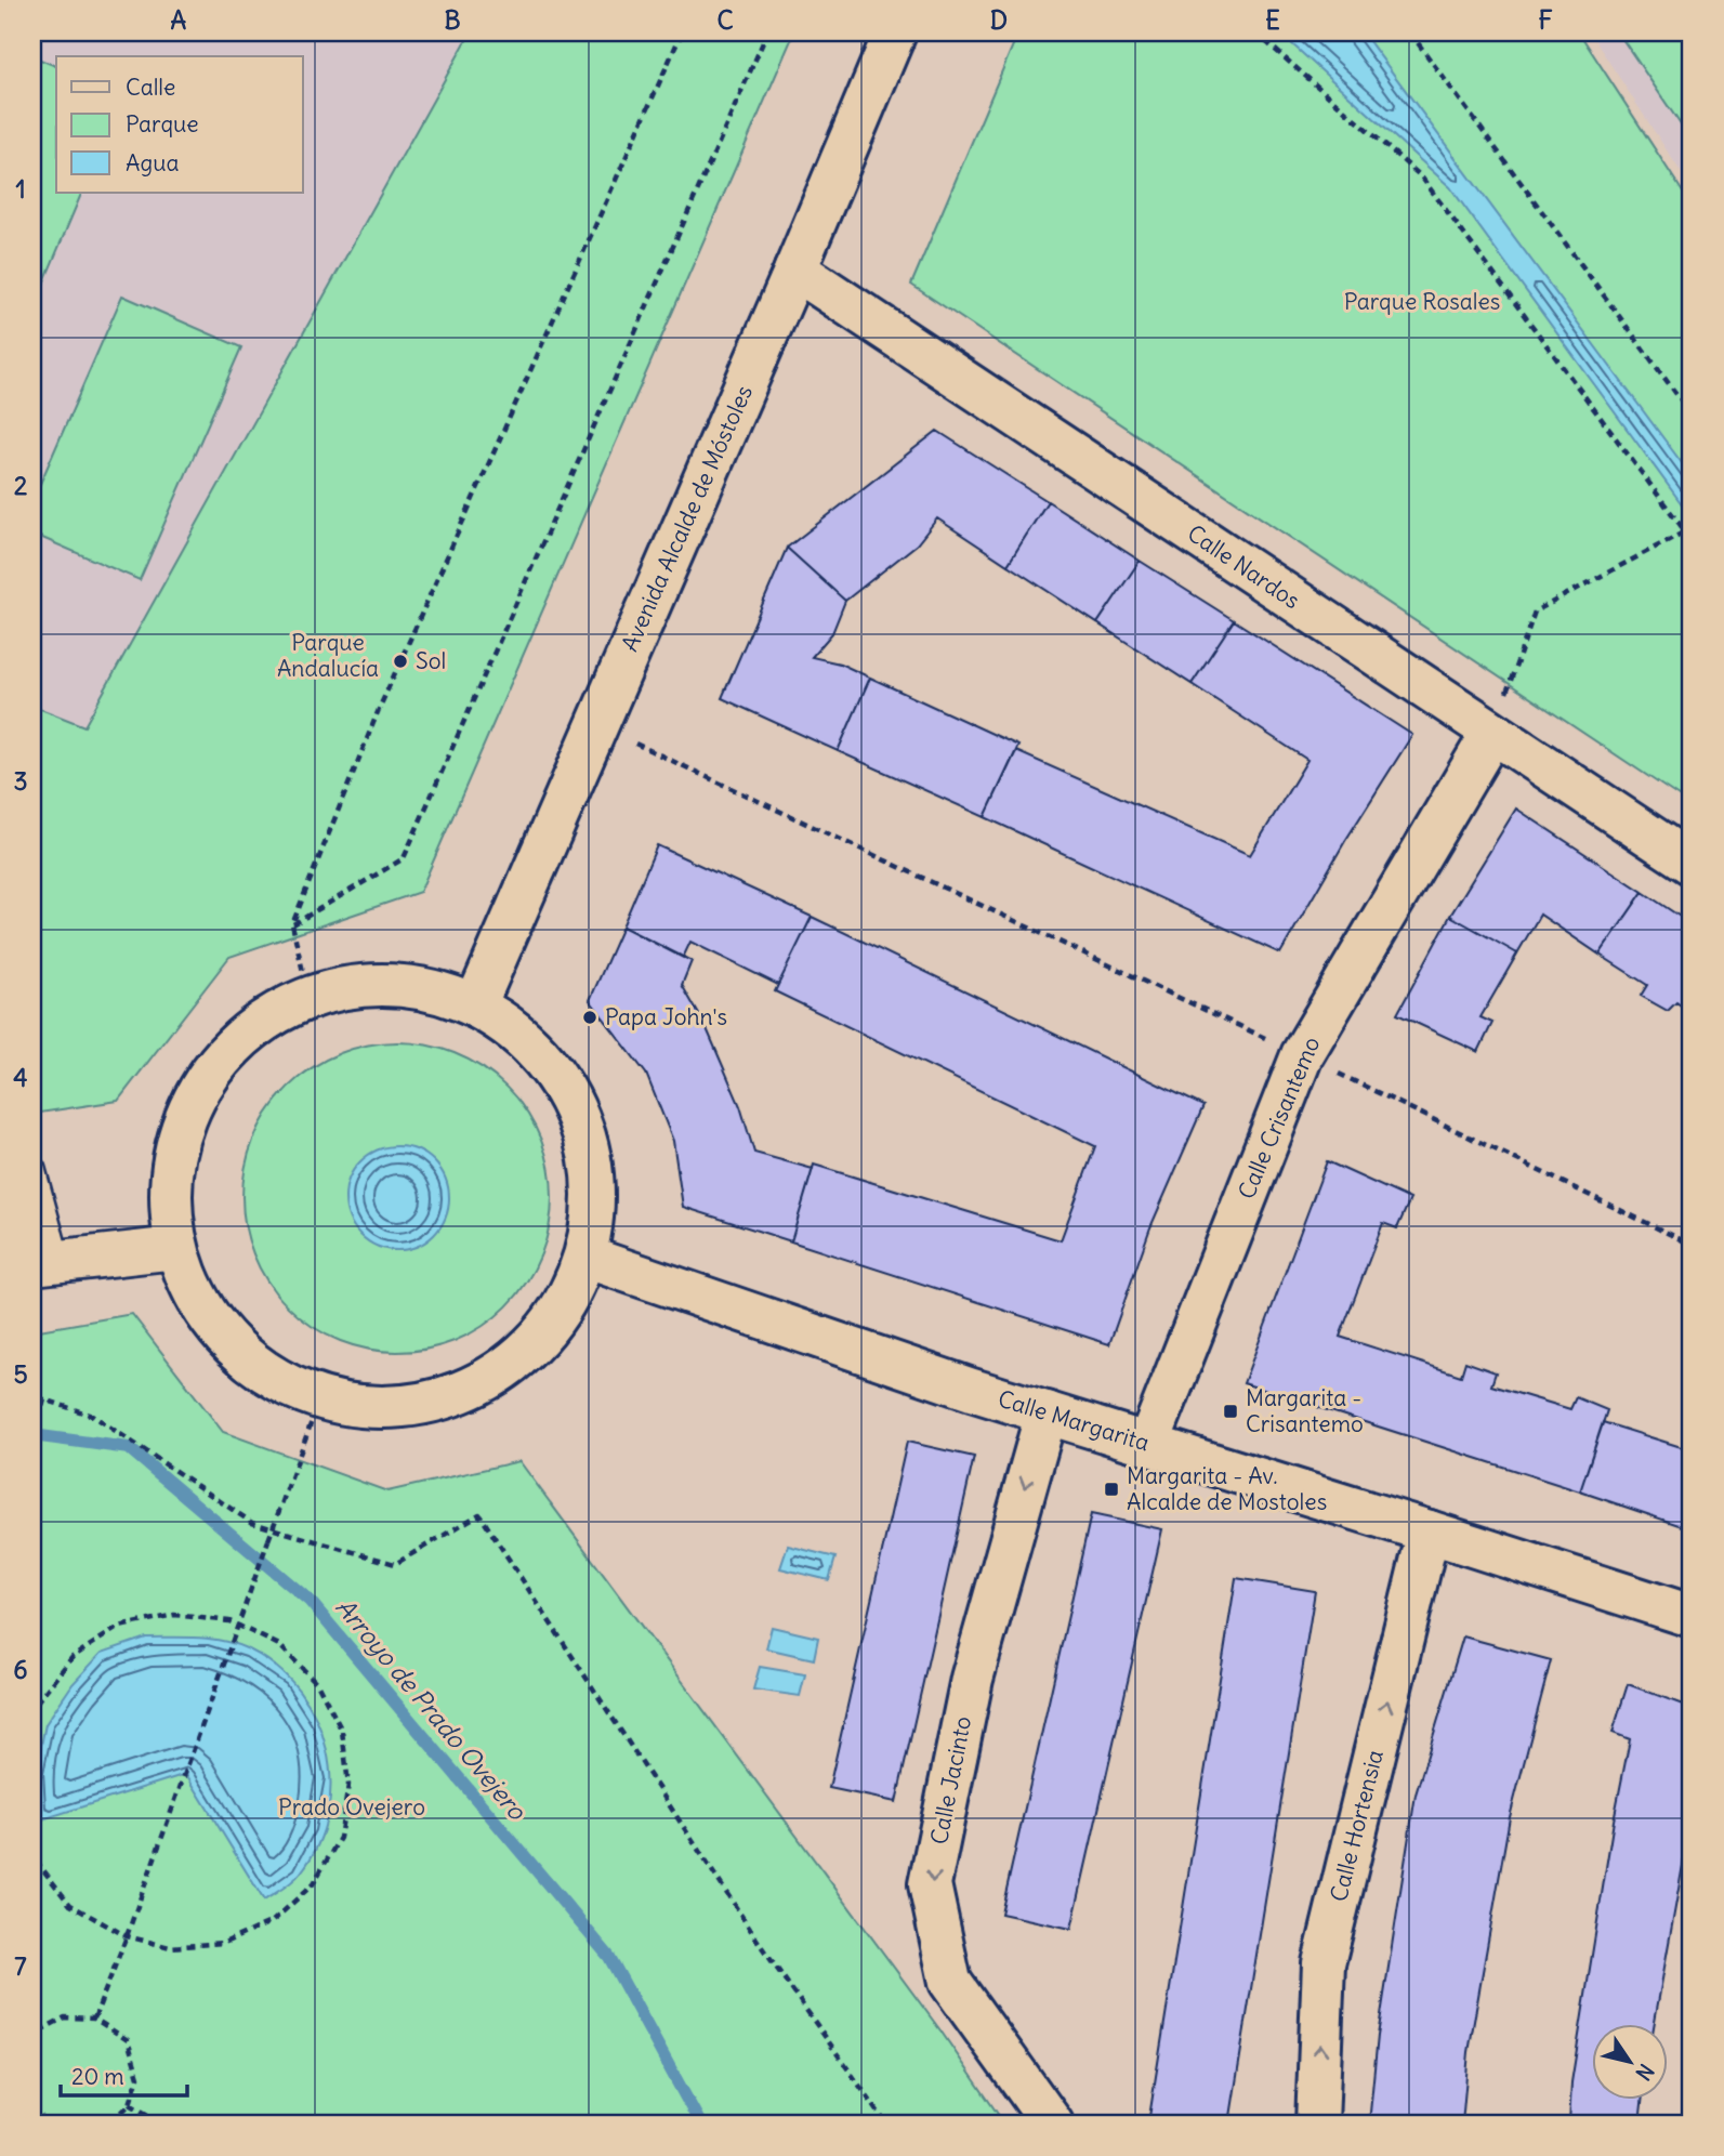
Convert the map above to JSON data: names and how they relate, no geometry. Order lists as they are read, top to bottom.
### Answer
{
  "streets": {
    "street": [
      "Avenida Alcalde de Móstoles",
      "Calle Nardos",
      "Calle Crisantemo",
      "Calle Margarita",
      "Calle Jacinto",
      "Calle Hortensia"
    ]
  },
  "crossings": [
    ["Avenida Alcalde de Móstoles", "Calle Nardos"],
    ["Calle Nardos", "Calle Crisantemo"],
    ["Calle Crisantemo", "Calle Margarita"],
    ["Calle Margarita", "Calle Jacinto"],
    ["Calle Margarita", "Calle Hortensia"]
  ],
  "one_way": ["Calle Jacinto", "Calle Hortensia"],
  "water": ["Arroyo de Prado Ovejero"],
  "parks": ["Parque Rosales", "Parque Andalucía", "Prado Ovejero"],
  "places": {
    "other": ["Sol", "Papa John's"],
    "transit": ["Margarita - Crisantemo", "Margarita - Av. Alcalde de Mostoles"]
  },
  "legend": ["Calle", "Parque", "Agua"],
  "scale_bar": "20 m",
  "north": "bottom right",
  "grid": {
    "columns": [
      "A",
      "B",
      "C",
      "D",
      "E",
      "F"
    ],
    "rows": [
      "1",
      "2",
      "3",
      "4",
      "5",
      "6",
      "7"
    ]
  }
}
